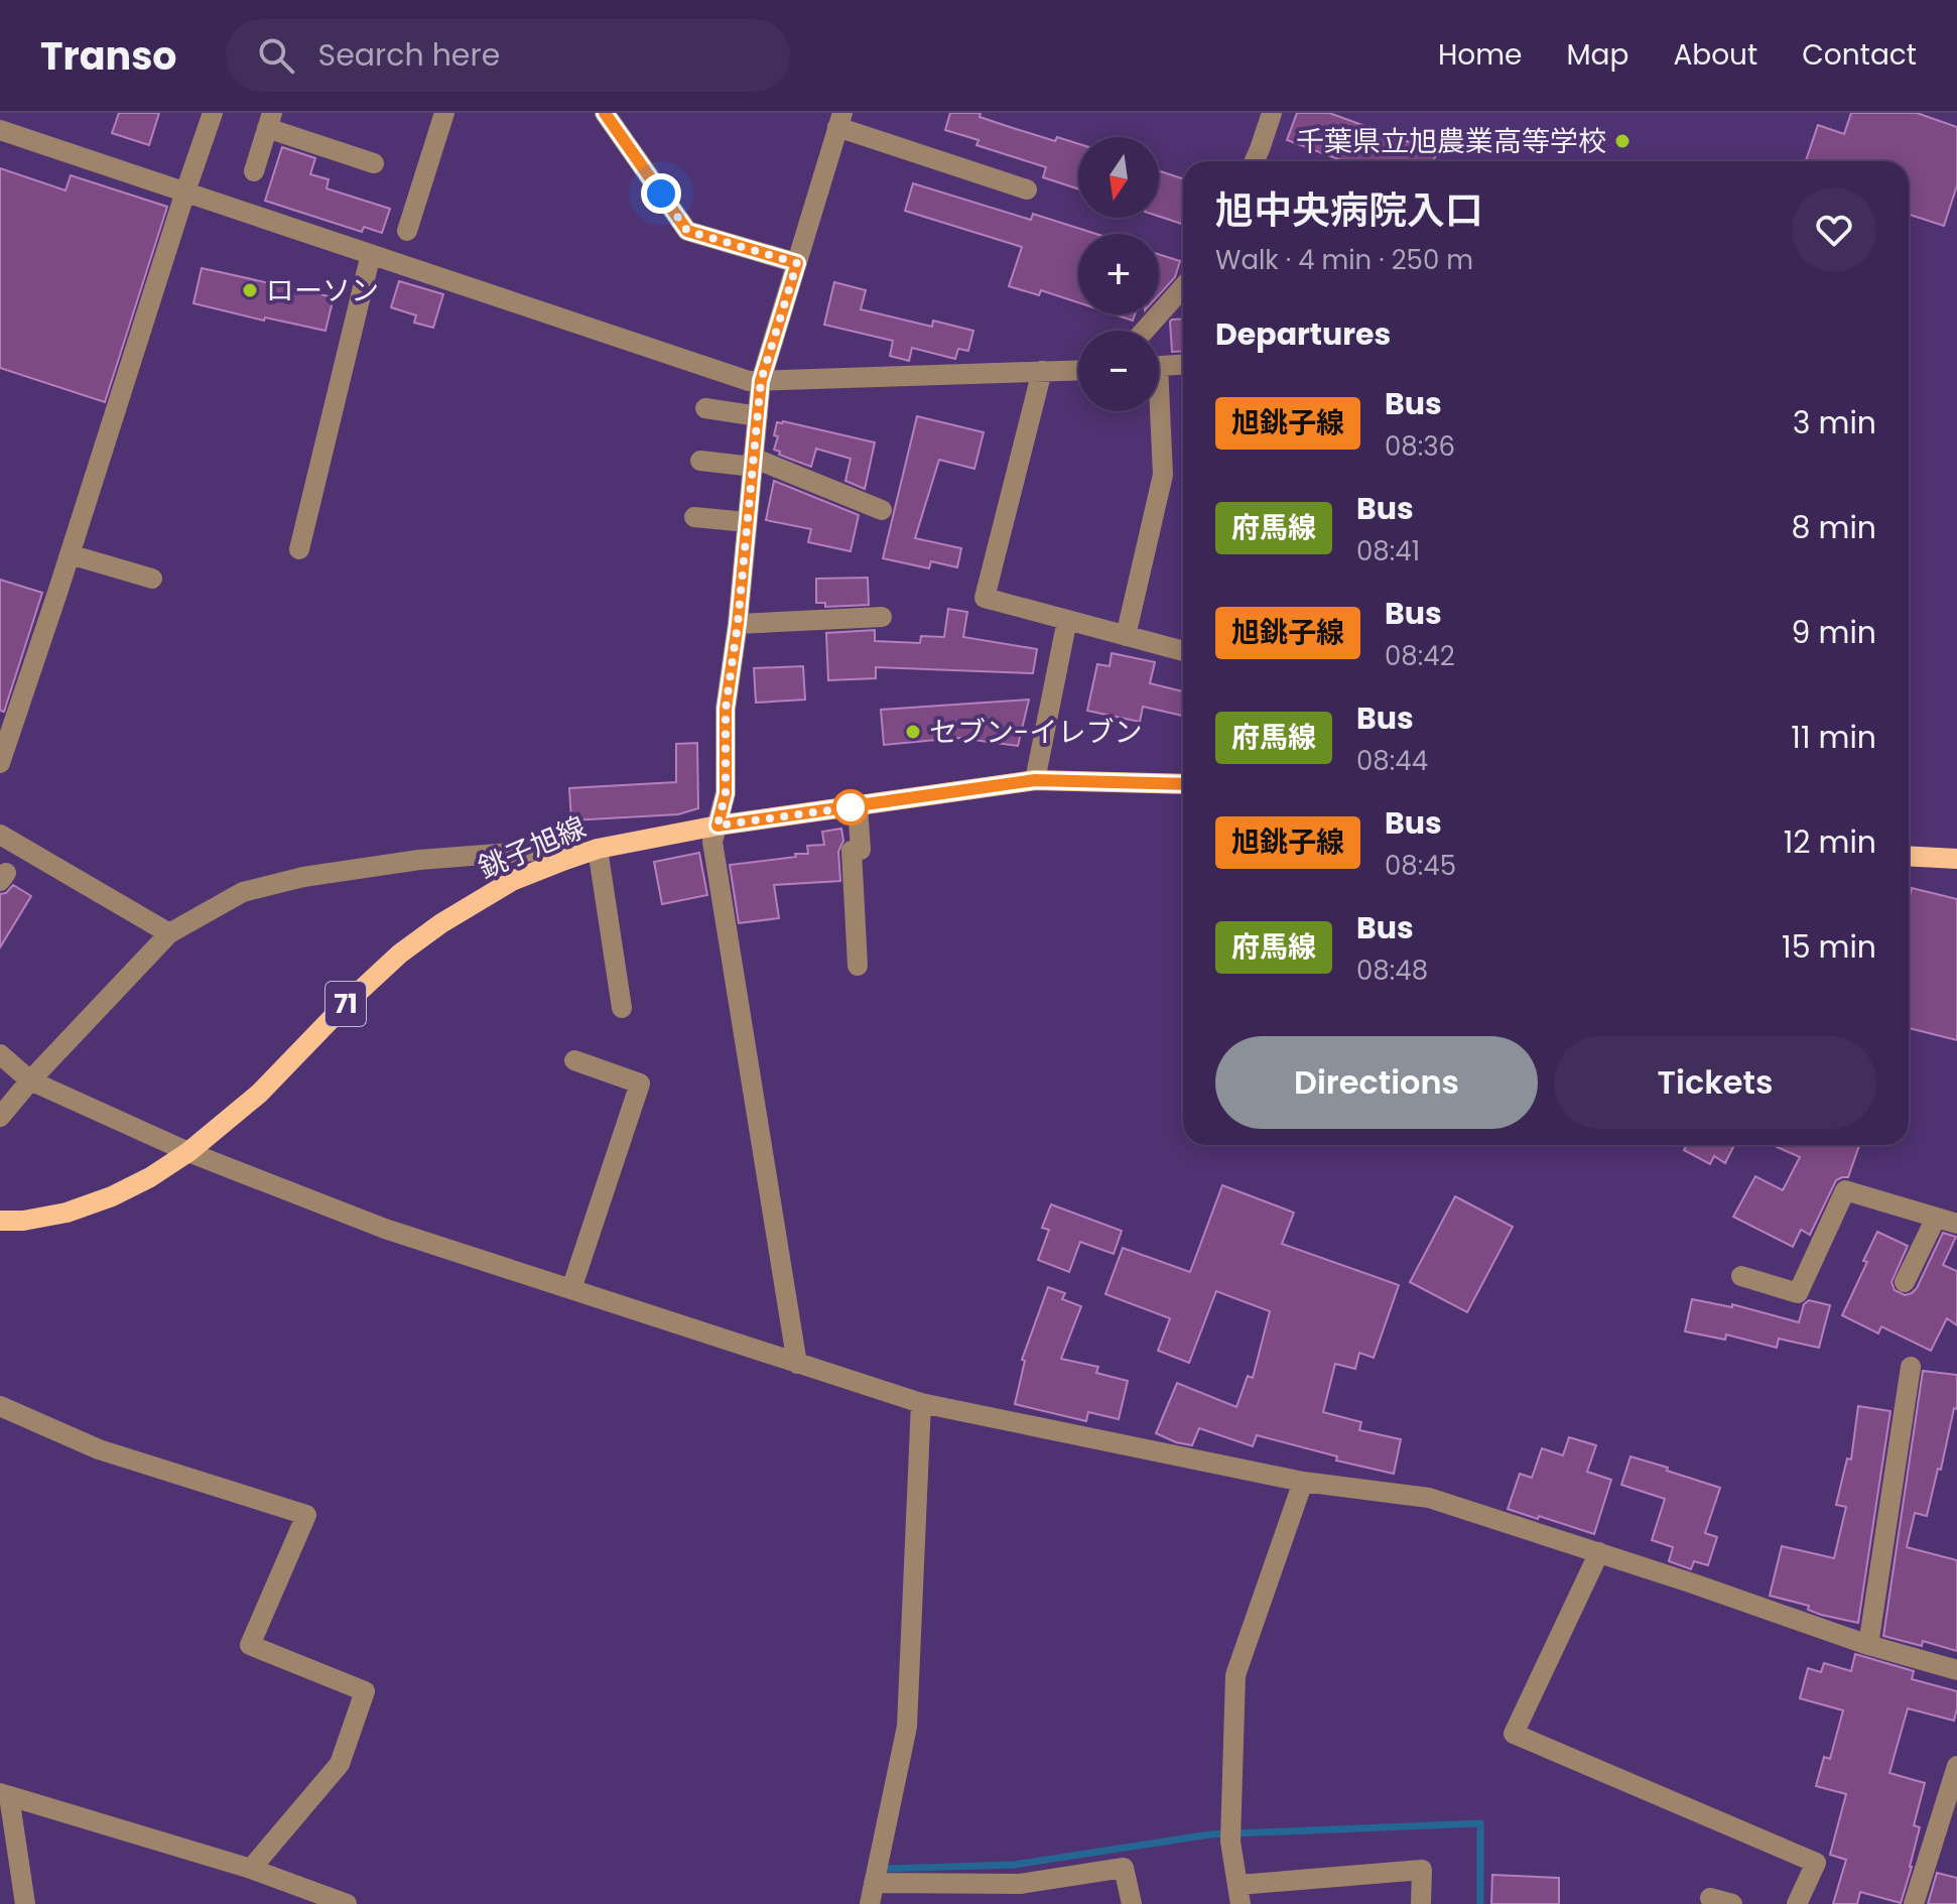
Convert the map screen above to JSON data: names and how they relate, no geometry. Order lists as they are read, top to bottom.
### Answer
{
  "streets": {
    "main road": ["銚子旭線", "71"]
  },
  "places": ["千葉県立旭農業高等学校", "ローソン", "セブン-イレブン"],
  "lines": ["bus line 旭銚子線"],
  "north": "bottom",
  "page": {
    "header": "Transo",
    "search": "Search here",
    "nav": [
      "Home",
      "Map",
      "About",
      "Contact"
    ],
    "map_buttons": ["+", "−"],
    "heading": [
      ["旭中央病院入口", "Walk · 4 min · 250 m"],
      "Departures"
    ],
    "list": [
      {
        "mark": "旭銚子線",
        "name": "Bus",
        "note": "08:36",
        "value": "3 min"
      },
      {
        "mark": "府馬線",
        "name": "Bus",
        "note": "08:41",
        "value": "8 min"
      },
      {
        "mark": "旭銚子線",
        "name": "Bus",
        "note": "08:42",
        "value": "9 min"
      },
      {
        "mark": "府馬線",
        "name": "Bus",
        "note": "08:44",
        "value": "11 min"
      },
      {
        "mark": "旭銚子線",
        "name": "Bus",
        "note": "08:45",
        "value": "12 min"
      },
      {
        "mark": "府馬線",
        "name": "Bus",
        "note": "08:48",
        "value": "15 min"
      }
    ],
    "buttons": ["Directions", "Tickets"]
  }
}
